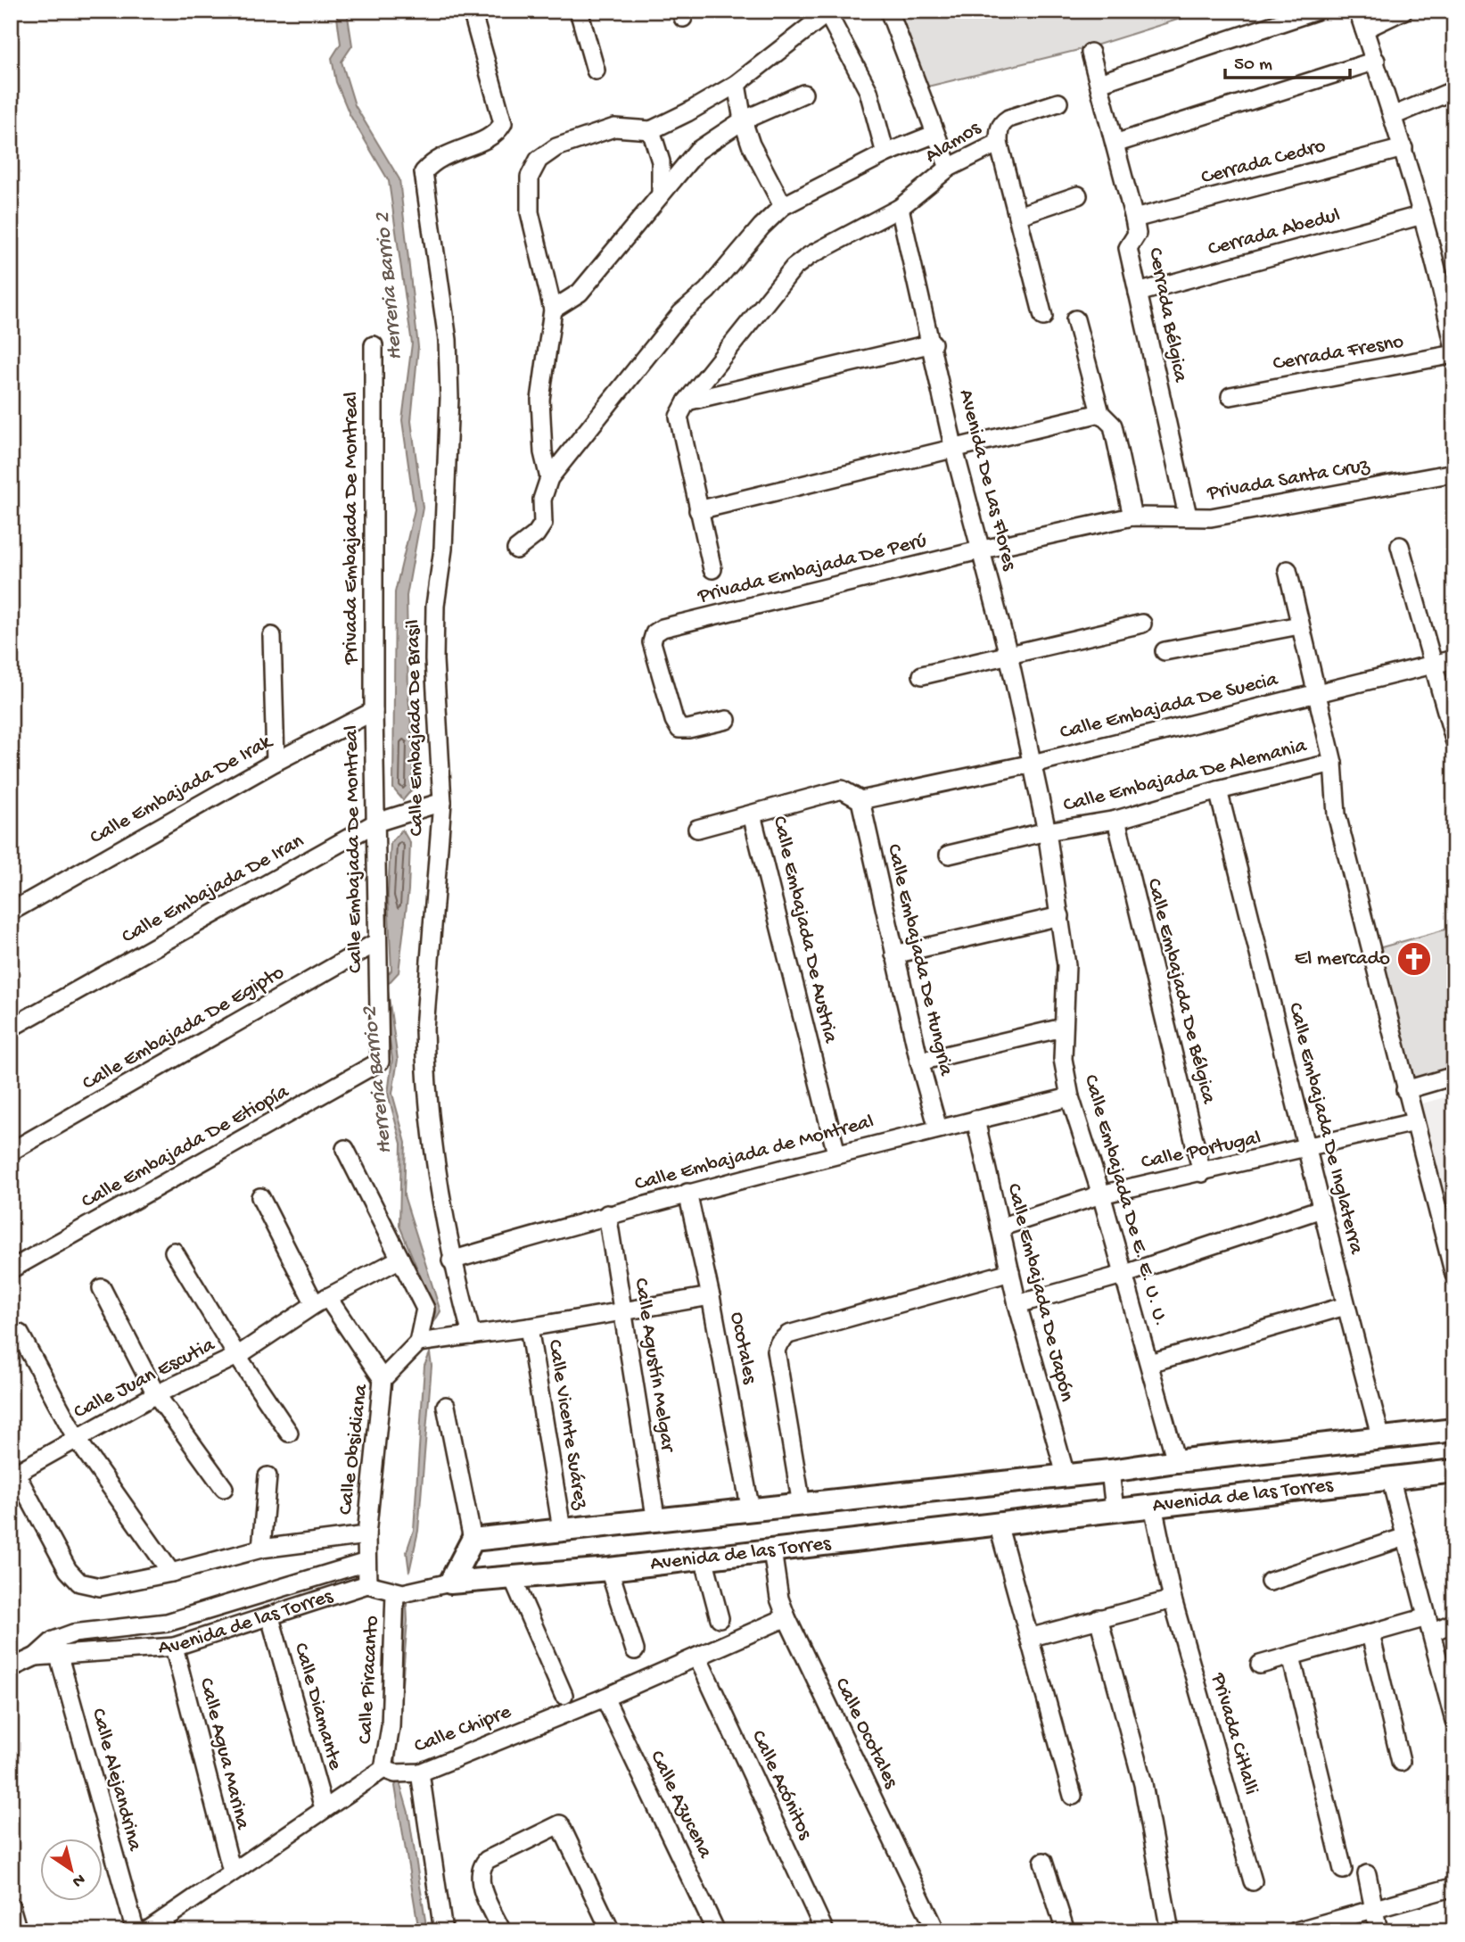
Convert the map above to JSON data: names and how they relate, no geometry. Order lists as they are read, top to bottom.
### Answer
{
  "streets": {
    "main road": ["Avenida de las Torres"],
    "street": [
      "Alamos",
      "Cerrada Cedro",
      "Cerrada Abedul",
      "Cerrada Bélgica",
      "Cerrada Fresno",
      "Avenida De Las Flores",
      "Privada Santa Cruz",
      "Privada Embajada De Montreal",
      "Privada Embajada De Perú",
      "Calle Embajada De Suecia",
      "Calle Embajada De Brasil",
      "Calle Embajada De Alemania",
      "Calle Embajada De Irak",
      "Calle Embajada De Montreal",
      "Calle Embajada De Iran",
      "Calle Embajada De Austria",
      "Calle Embajada De Hungria",
      "Calle Embajada De Bélgica",
      "Calle Embajada De Egipto",
      "Calle Embajada De Inglaterra",
      "Calle Embajada De Etiopía",
      "Calle Portugal",
      "Calle Embajada de Montreal",
      "Calle Embajada De E. E. U. U.",
      "Calle Embajada De Japón",
      "Ocotales",
      "Calle Agustín Melgar",
      "Calle Juan Escutia",
      "Calle Vicente Suárez",
      "Calle Obsidiana",
      "Calle Piracanto",
      "Calle Diamante",
      "Calle Chipre",
      "Calle Ocotales",
      "Privada Citlalli",
      "Calle Agua Marina",
      "Calle Alejandrina",
      "Calle Acónitos",
      "Calle Azucena"
    ]
  },
  "crossings": [
    ["Alamos", "Avenida De Las Flores"],
    ["Cerrada Cedro", "Cerrada Bélgica"],
    ["Cerrada Abedul", "Cerrada Bélgica"],
    ["Cerrada Bélgica", "Privada Santa Cruz"],
    ["Avenida De Las Flores", "Privada Santa Cruz"],
    ["Avenida De Las Flores", "Privada Embajada De Perú"],
    ["Avenida De Las Flores", "Calle Embajada De Suecia"],
    ["Avenida De Las Flores", "Calle Embajada De Austria"],
    ["Avenida De Las Flores", "Calle Embajada De E. E. U. U."],
    ["Privada Santa Cruz", "Privada Embajada De Perú"],
    ["Privada Embajada De Montreal", "Calle Embajada De Irak"],
    ["Privada Embajada De Montreal", "Calle Embajada De Montreal"],
    ["Calle Embajada De Suecia", "Calle Embajada De Austria"],
    ["Calle Embajada De Suecia", "Calle Embajada De E. E. U. U."],
    ["Calle Embajada De Brasil", "Calle Embajada De Iran"],
    ["Calle Embajada De Brasil", "Calle Embajada de Montreal"],
    ["Calle Embajada De Alemania", "Calle Embajada De Bélgica"],
    ["Calle Embajada De Alemania", "Calle Embajada De Inglaterra"],
    ["Calle Embajada De Alemania", "Calle Embajada De E. E. U. U."],
    ["Calle Embajada De Irak", "Calle Embajada De Montreal"],
    ["Calle Embajada De Montreal", "Calle Embajada De Iran"],
    ["Calle Embajada De Montreal", "Calle Embajada De Egipto"],
    ["Calle Embajada De Montreal", "Calle Embajada De Etiopía"],
    ["Calle Embajada De Austria", "Calle Embajada De Hungria"],
    ["Calle Embajada De Austria", "Calle Embajada de Montreal"],
    ["Calle Embajada De Austria", "Calle Embajada De E. E. U. U."],
    ["Calle Embajada De Hungria", "Calle Embajada de Montreal"],
    ["Calle Embajada De Bélgica", "Calle Portugal"],
    ["Calle Embajada De Inglaterra", "Calle Portugal"],
    ["Calle Portugal", "Calle Embajada De E. E. U. U."],
    ["Calle Portugal", "Calle Embajada De Japón"],
    ["Calle Embajada de Montreal", "Calle Embajada De E. E. U. U."],
    ["Calle Embajada de Montreal", "Calle Embajada De Japón"],
    ["Calle Embajada de Montreal", "Ocotales"],
    ["Calle Embajada de Montreal", "Calle Agustín Melgar"],
    ["Calle Obsidiana", "Avenida de las Torres"],
    ["Avenida de las Torres", "Calle Piracanto"],
    ["Avenida de las Torres", "Calle Diamante"],
    ["Avenida de las Torres", "Calle Ocotales"],
    ["Avenida de las Torres", "Privada Citlalli"],
    ["Avenida de las Torres", "Calle Agua Marina"],
    ["Avenida de las Torres", "Calle Alejandrina"],
    ["Calle Piracanto", "Calle Chipre"],
    ["Calle Chipre", "Calle Ocotales"],
    ["Calle Chipre", "Calle Acónitos"],
    ["Calle Chipre", "Calle Azucena"]
  ],
  "water": ["Herreria Barrio 2"],
  "places": {
    "church": ["El mercado"]
  },
  "scale_bar": "50 m",
  "north": "bottom right"
}
